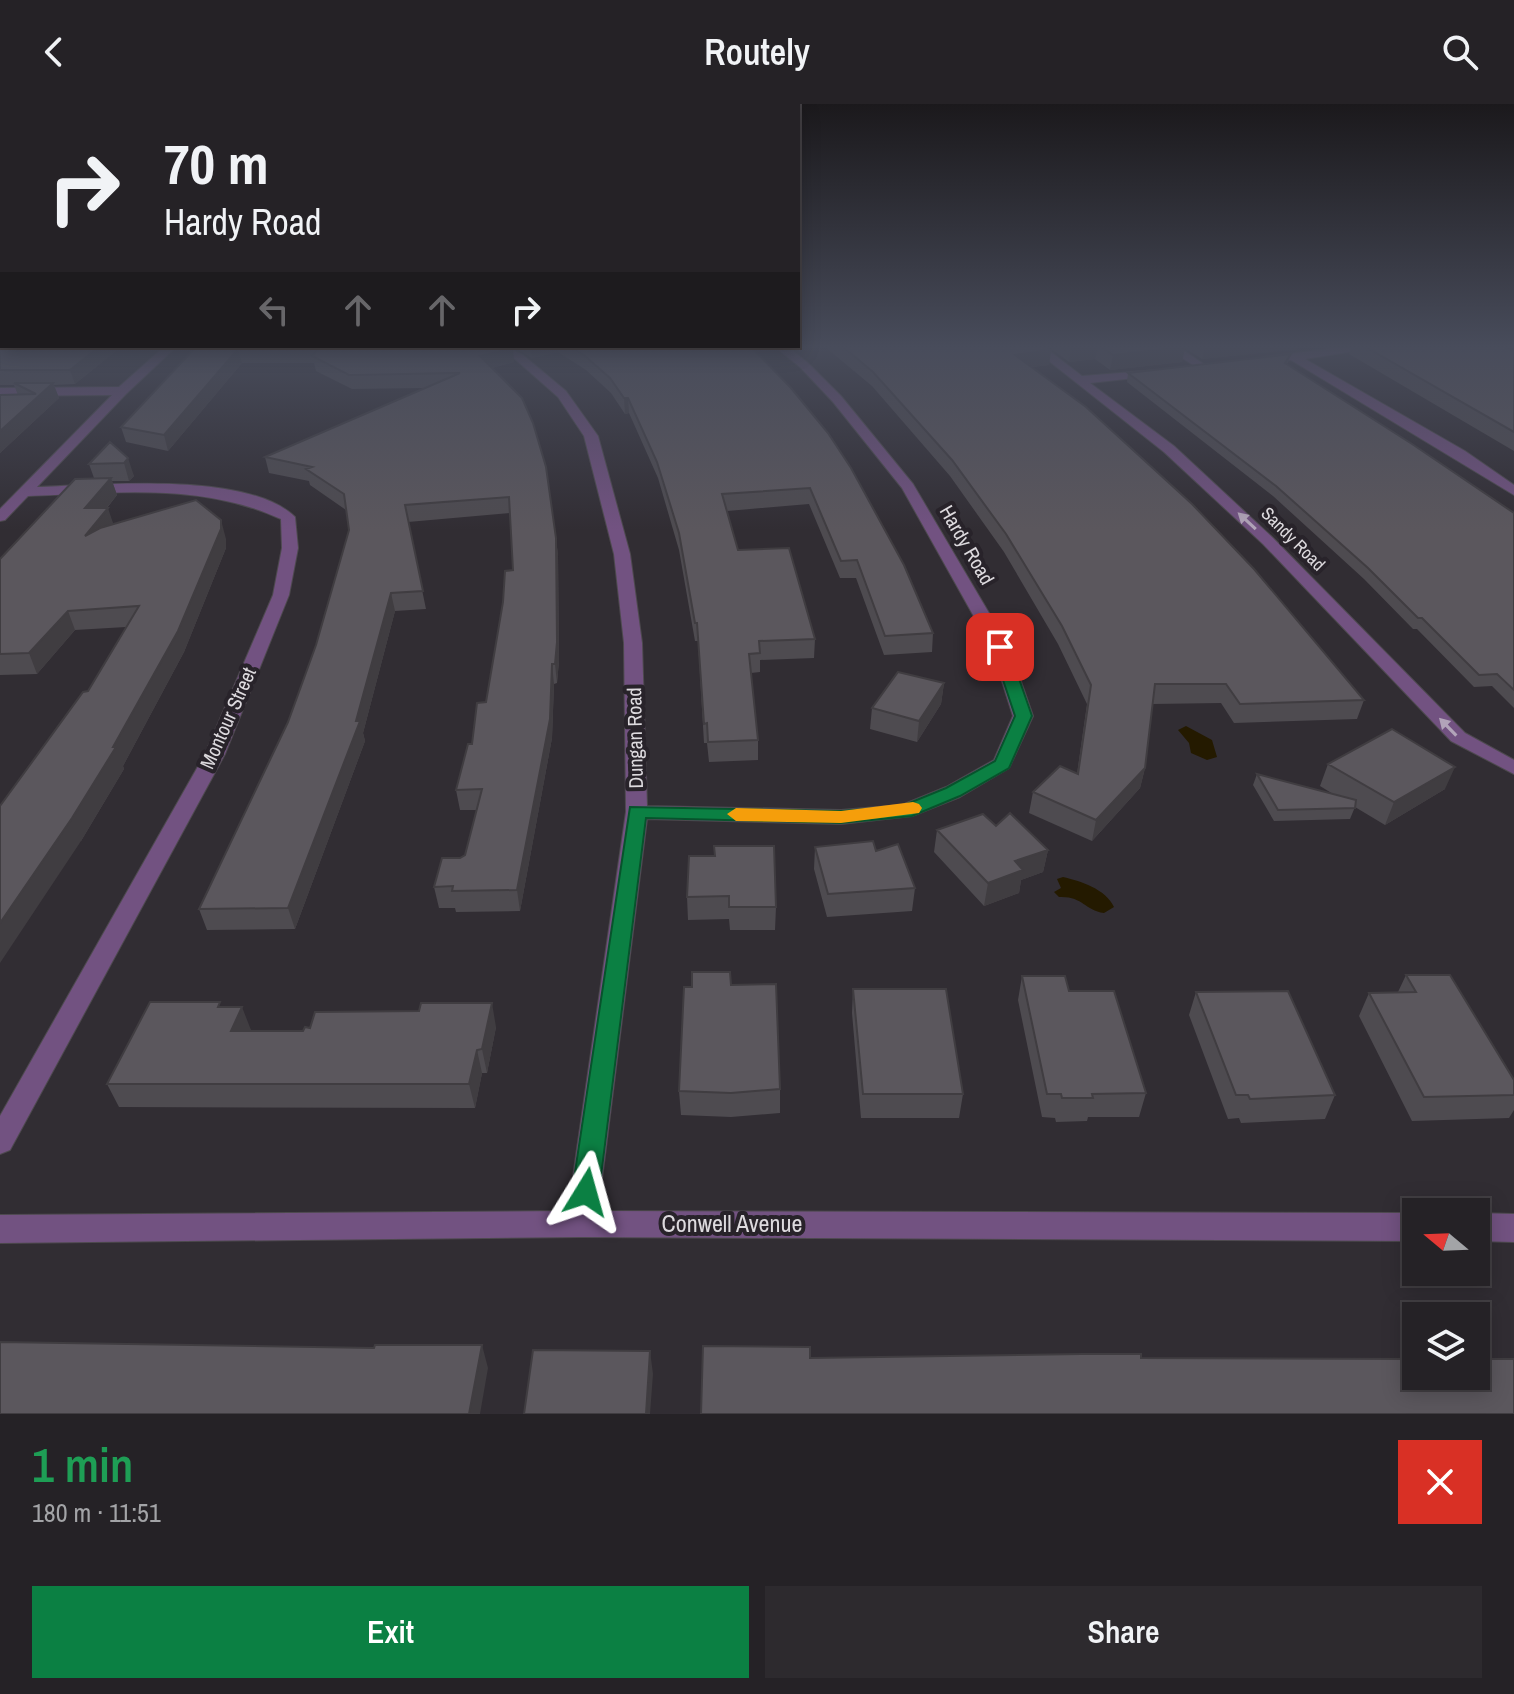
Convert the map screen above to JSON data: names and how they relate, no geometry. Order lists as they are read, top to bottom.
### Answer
{
  "streets": {
    "street": [
      "Sandy Road",
      "Hardy Road",
      "Montour Street",
      "Dungan Road",
      "Conwell Avenue"
    ]
  },
  "crossings": [
    ["Hardy Road", "Dungan Road"],
    ["Dungan Road", "Conwell Avenue"]
  ],
  "one_way": ["Sandy Road"],
  "north": "left",
  "page": {
    "header": "Routely",
    "turn": ["70 m", "Hardy Road"],
    "heading": ["1 min", "180 m · 11:51"],
    "buttons": ["Exit", "Share"]
  }
}
